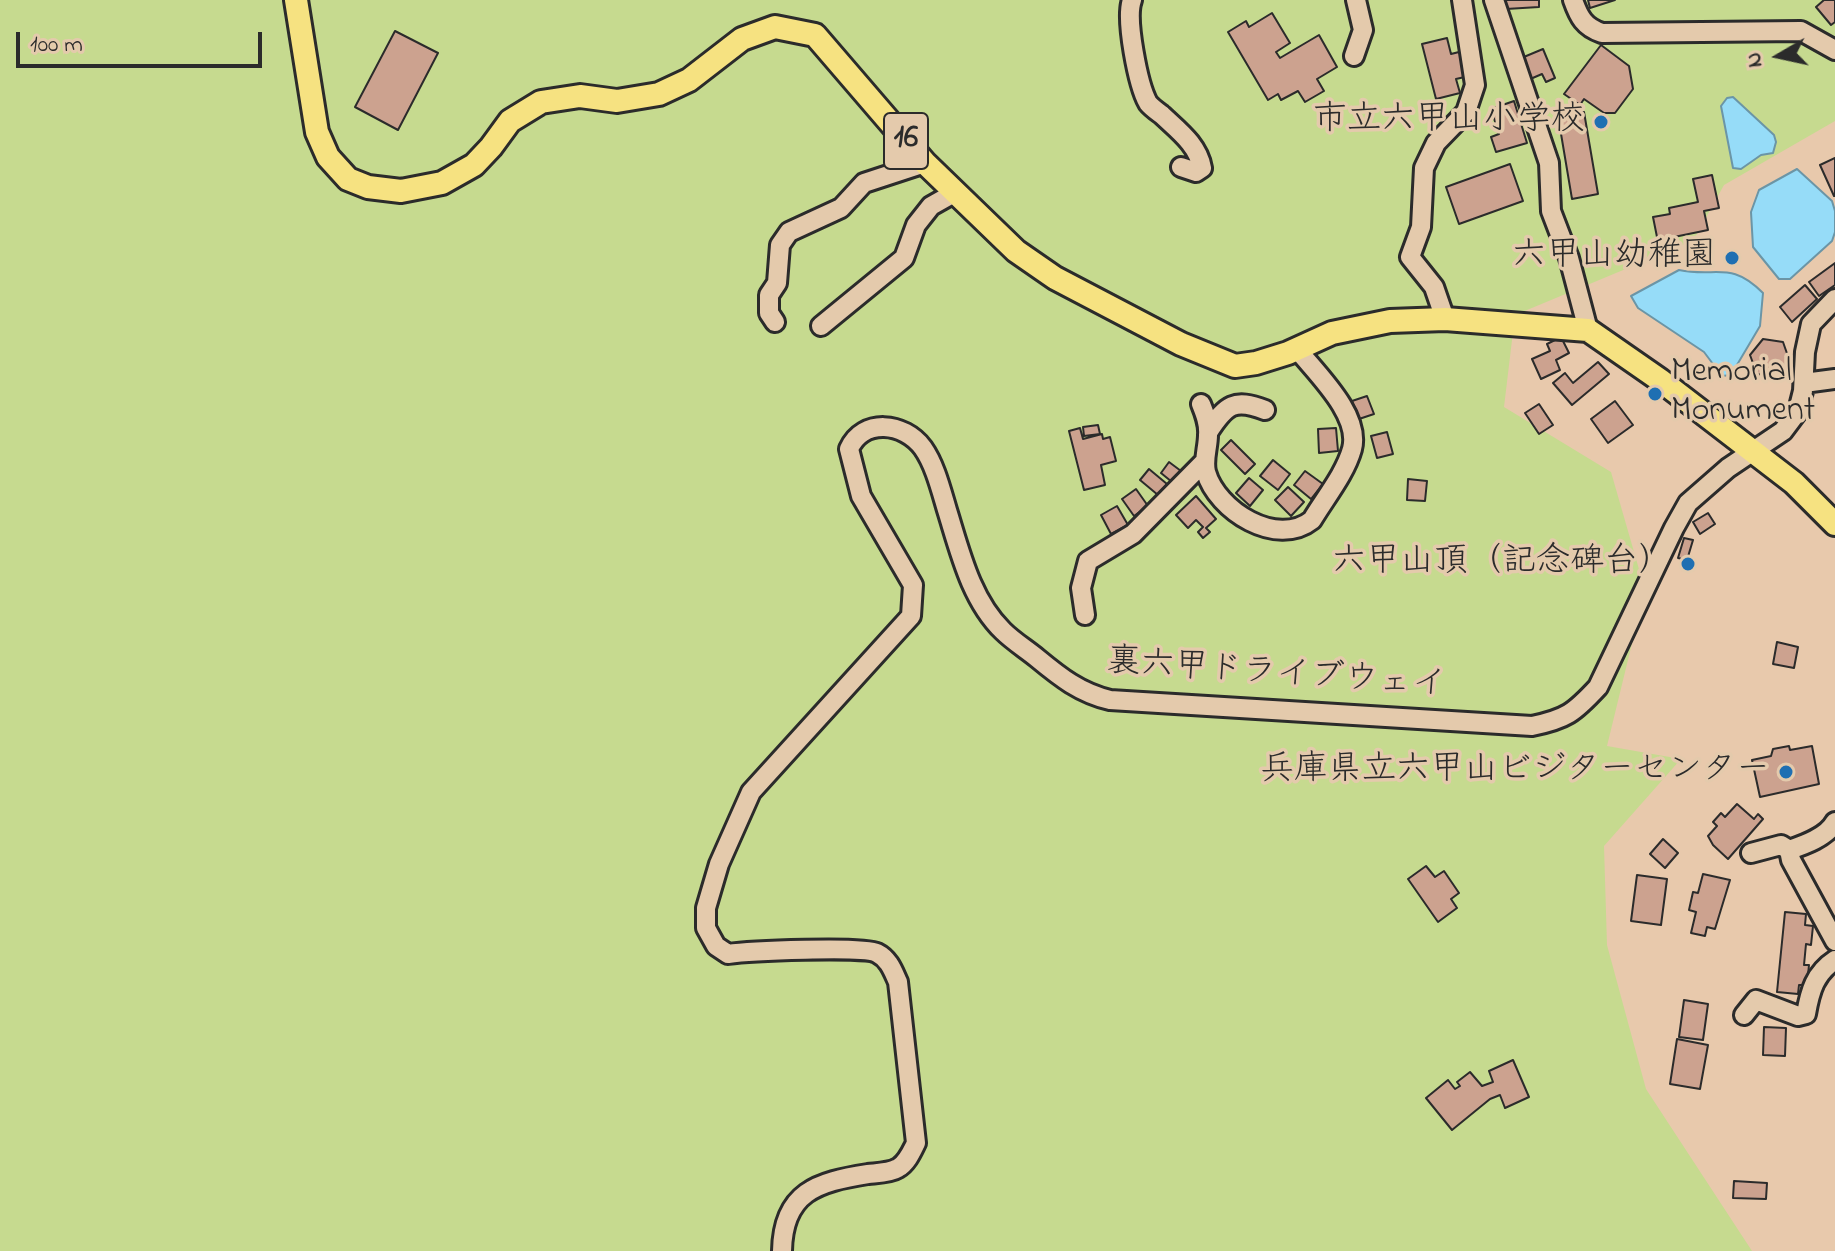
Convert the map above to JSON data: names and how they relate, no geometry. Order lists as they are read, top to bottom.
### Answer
{
  "streets": {
    "main road": ["16"],
    "street": ["裏六甲ドライブウェイ"]
  },
  "places": [
    "市立六甲山小学校",
    "六甲山幼稚園",
    "Memorial Monument",
    "六甲山頂（記念碑台）",
    "兵庫県立六甲山ビジターセンター"
  ],
  "scale_bar": "100 m",
  "north": "left"
}
